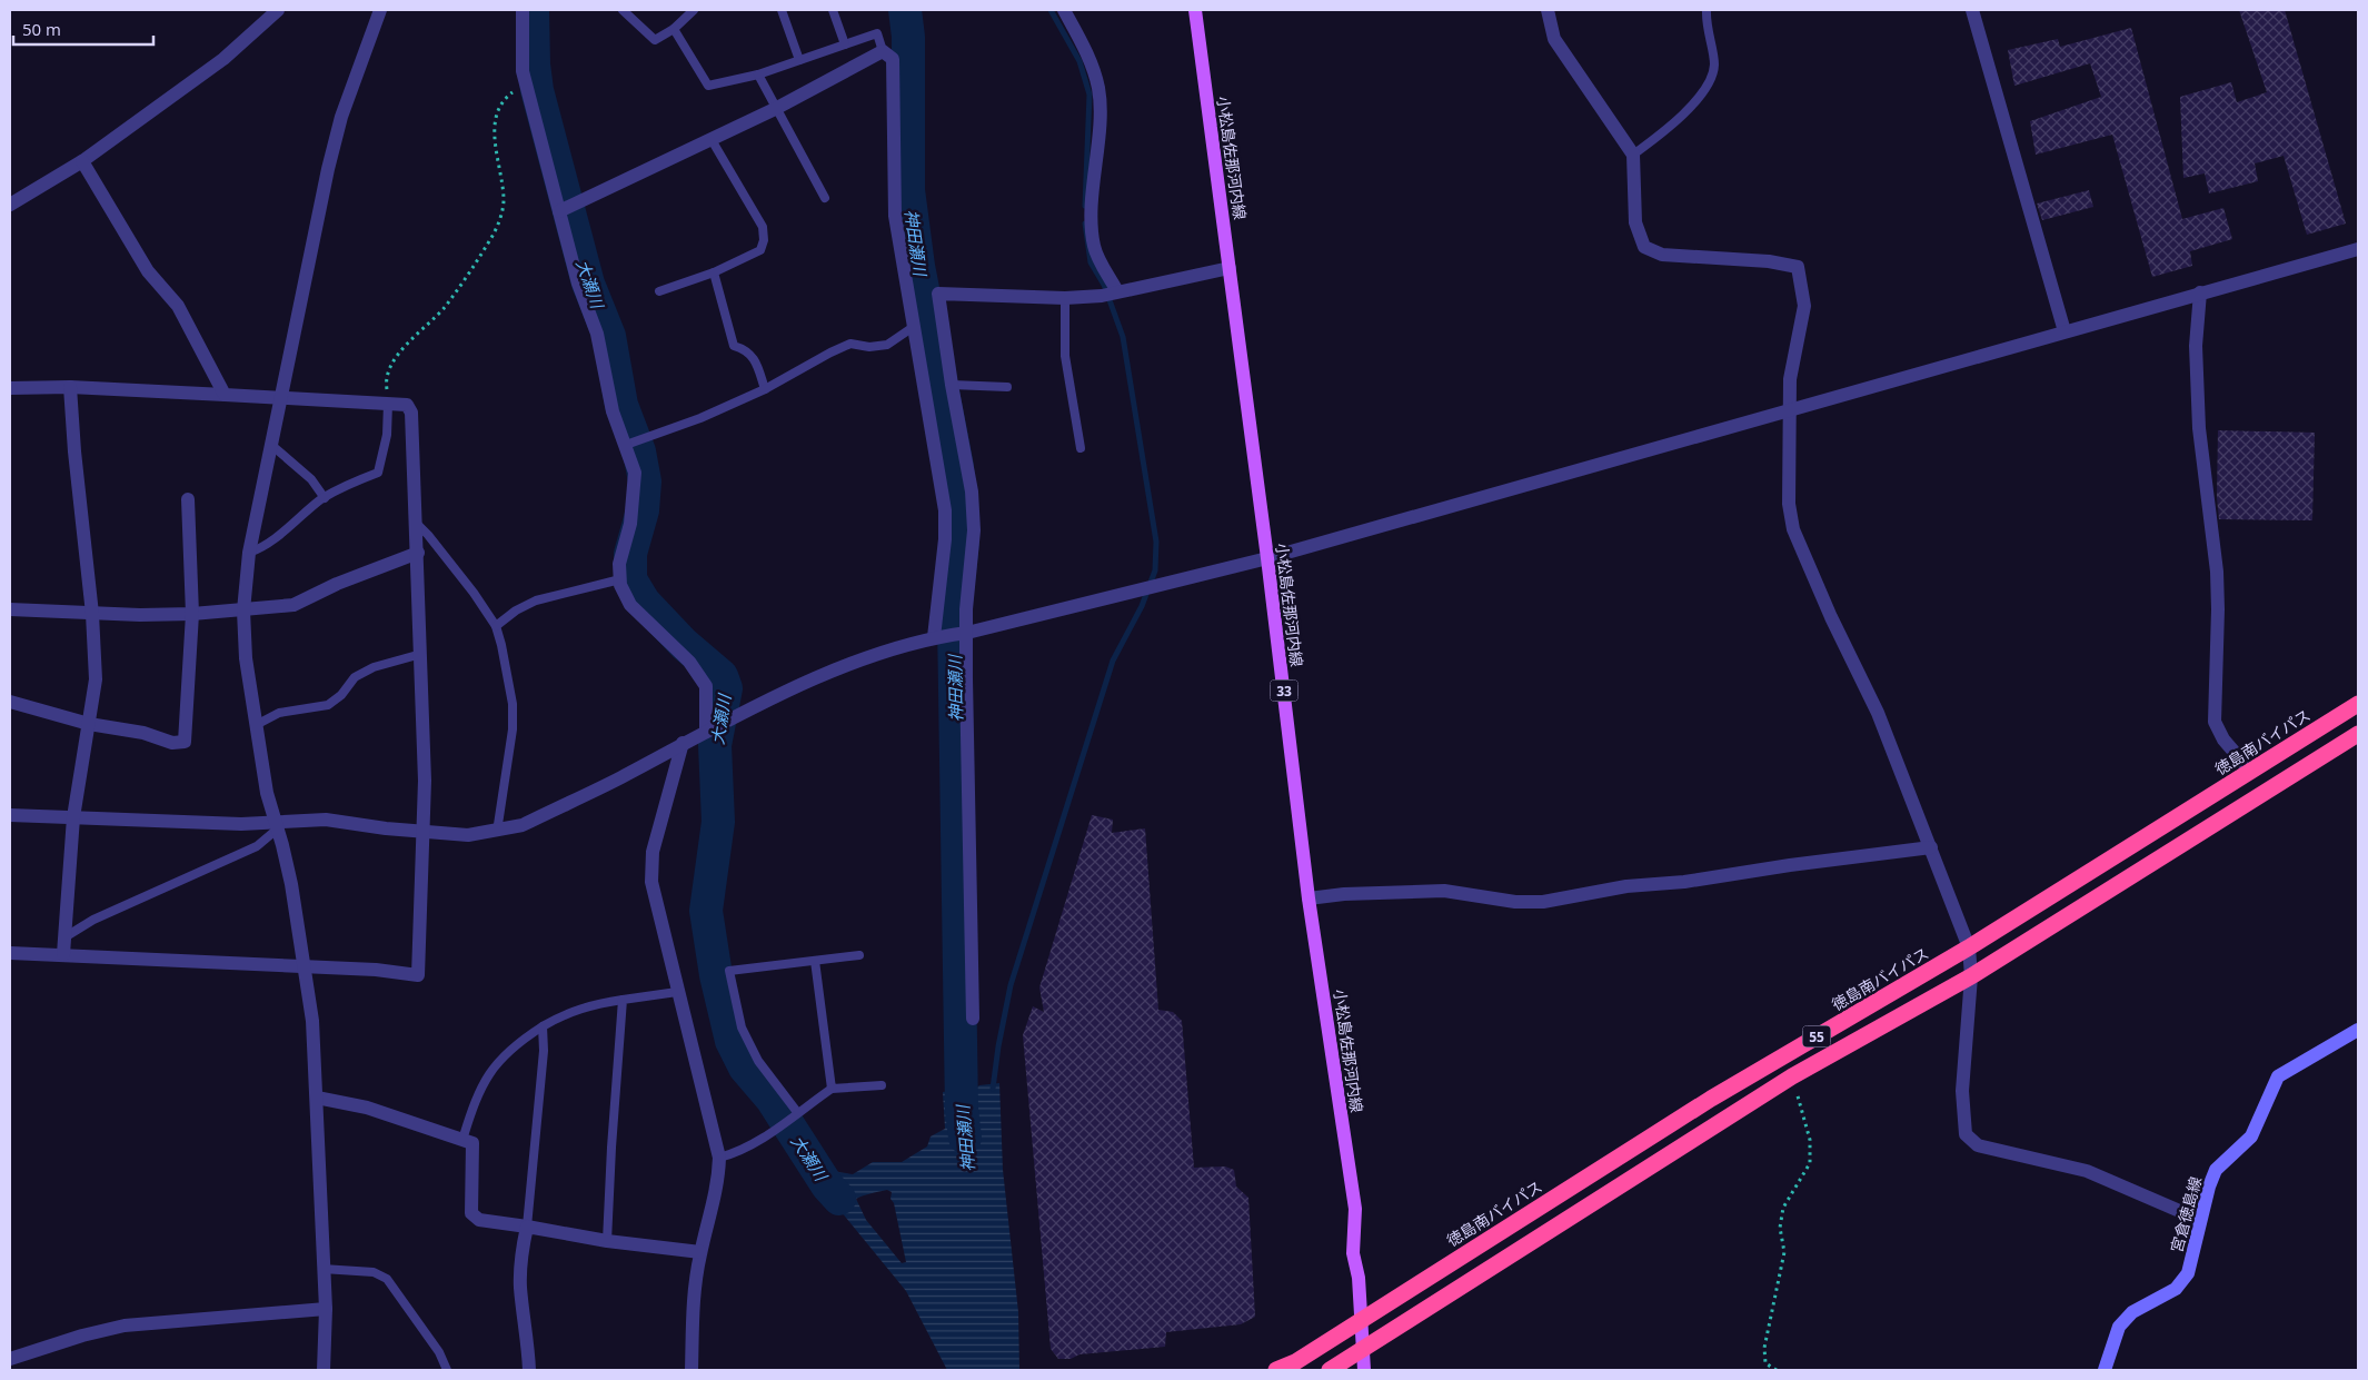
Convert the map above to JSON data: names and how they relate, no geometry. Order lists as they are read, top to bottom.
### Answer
{
  "streets": {
    "highway": ["徳島南バイパス", "55"],
    "main road": ["小松島佐那河内線", "33", "宮倉徳島線"]
  },
  "crossings": [
    ["小松島佐那河内線", "徳島南バイパス"],
    ["小松島佐那河内線", "55"]
  ],
  "water": ["神田瀬川", "大瀬川"],
  "scale_bar": "50 m"
}
